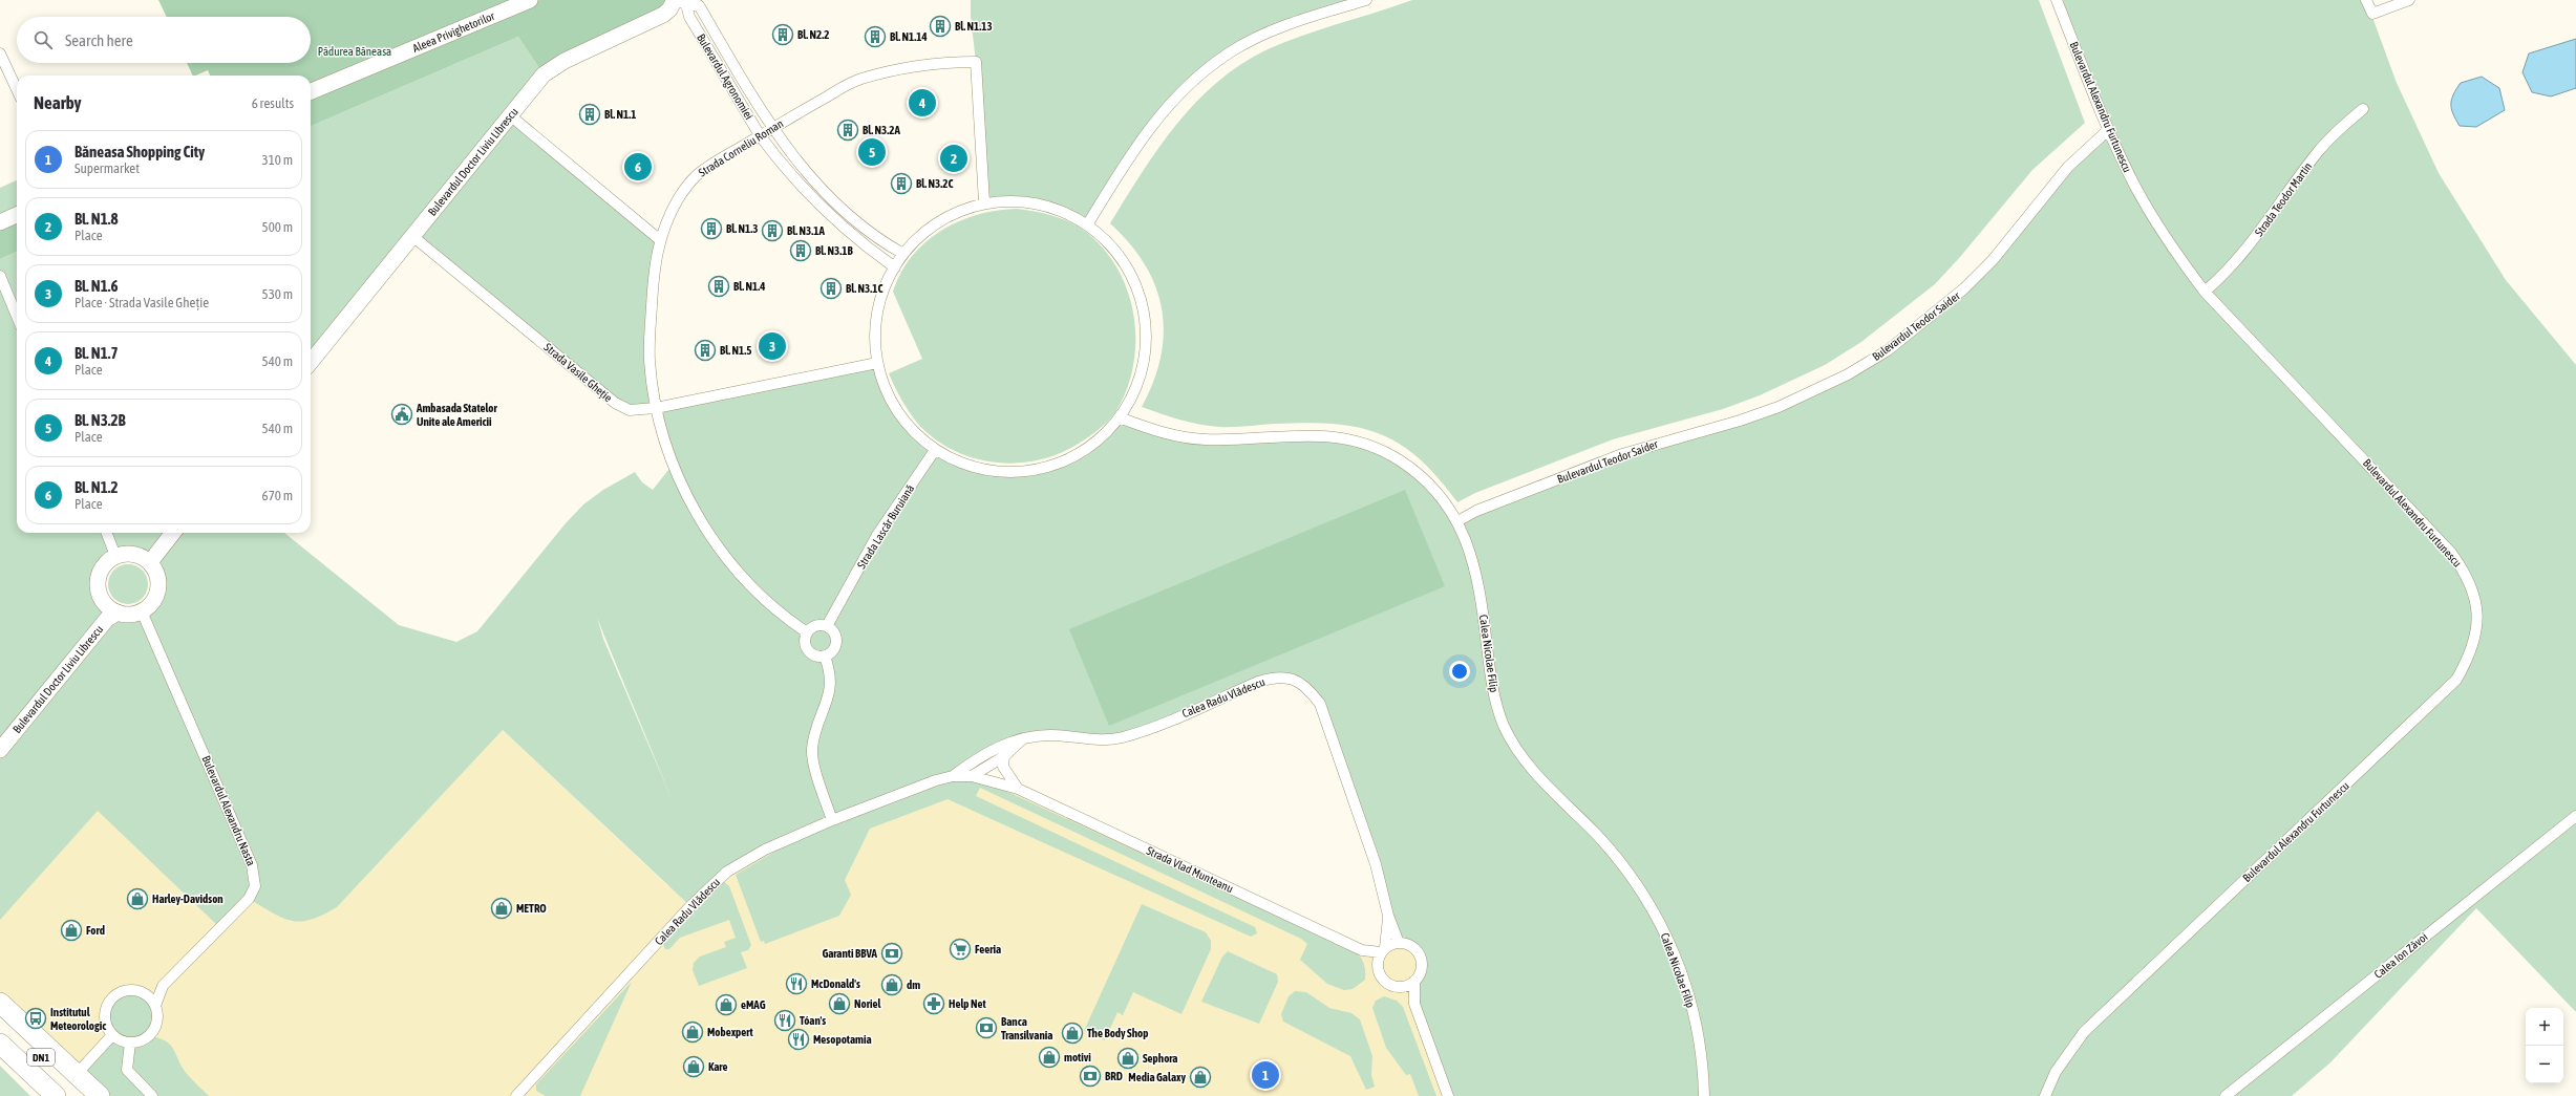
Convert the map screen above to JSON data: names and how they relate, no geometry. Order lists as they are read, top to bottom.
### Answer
{
  "streets": {
    "highway": ["DN1"],
    "street": [
      "Aleea Privighetorilor",
      "Bulevardul Agronomiei",
      "Bulevardul Alexandru Furtunescu",
      "Strada Corneliu Roman",
      "Bulevardul Doctor Liviu Librescu",
      "Strada Teodor Martin",
      "Bulevardul Teodor Saider",
      "Strada Vasile Gheție",
      "Strada Lascăr Buruiană",
      "Calea Nicolae Filip",
      "Calea Radu Vlădescu",
      "Bulevardul Alexandru Nasta",
      "Strada Vlad Munteanu",
      "Calea Ion Zăvoi"
    ]
  },
  "crossings": [
    ["Bulevardul Agronomiei", "Strada Corneliu Roman"],
    ["Bulevardul Agronomiei", "Bulevardul Doctor Liviu Librescu"],
    ["Bulevardul Alexandru Furtunescu", "Strada Teodor Martin"],
    ["Bulevardul Alexandru Furtunescu", "Bulevardul Teodor Saider"],
    ["Strada Corneliu Roman", "Strada Vasile Gheție"],
    ["Strada Corneliu Roman", "Strada Lascăr Buruiană"],
    ["Bulevardul Doctor Liviu Librescu", "Strada Vasile Gheție"],
    ["Bulevardul Doctor Liviu Librescu", "Bulevardul Alexandru Nasta"],
    ["Bulevardul Teodor Saider", "Calea Nicolae Filip"],
    ["Calea Radu Vlădescu", "Strada Vlad Munteanu"]
  ],
  "parks": ["Pădurea Băneasa"],
  "places": {
    "building": [
      "Bl. N1.13",
      "Bl. N2.2",
      "Bl. N1.14",
      "Bl. N1.1",
      "Bl. N3.2A",
      "Bl. N3.2C",
      "Bl. N1.3",
      "Bl. N3.1A",
      "Bl. N3.1B",
      "Bl. N1.4",
      "Bl. N3.1C",
      "Bl. N1.5"
    ],
    "public building": ["Ambasada Statelor Unite ale Americii"],
    "shop": [
      "Harley-Davidson",
      "METRO",
      "Ford",
      "dm",
      "Noriel",
      "eMAG",
      "Mobexpert",
      "The Body Shop",
      "motivi",
      "Sephora",
      "Kare",
      "Media Galaxy"
    ],
    "supermarket": ["Feeria"],
    "bank": ["Garanti BBVA", "Banca Transilvania", "BRD"],
    "restaurant": ["McDonald's", "Tóan's", "Mesopotamia"],
    "pharmacy": ["Help Net"],
    "bus stop": ["Institutul Meteorologic"]
  },
  "page": {
    "search": "Search here",
    "heading": ["Nearby", "6 results"],
    "pins": [
      "4",
      "5",
      "2",
      "6",
      "3",
      "1"
    ],
    "list": [
      {
        "mark": "1",
        "name": "Băneasa Shopping City",
        "note": "Supermarket",
        "value": "310 m"
      },
      {
        "mark": "2",
        "name": "Bl. N1.8",
        "note": "Place",
        "value": "500 m"
      },
      {
        "mark": "3",
        "name": "Bl. N1.6",
        "note": "Place · Strada Vasile Gheție",
        "value": "530 m"
      },
      {
        "mark": "4",
        "name": "Bl. N1.7",
        "note": "Place",
        "value": "540 m"
      },
      {
        "mark": "5",
        "name": "Bl. N3.2B",
        "note": "Place",
        "value": "540 m"
      },
      {
        "mark": "6",
        "name": "Bl. N1.2",
        "note": "Place",
        "value": "670 m"
      }
    ],
    "map_buttons": ["+", "−"]
  }
}
